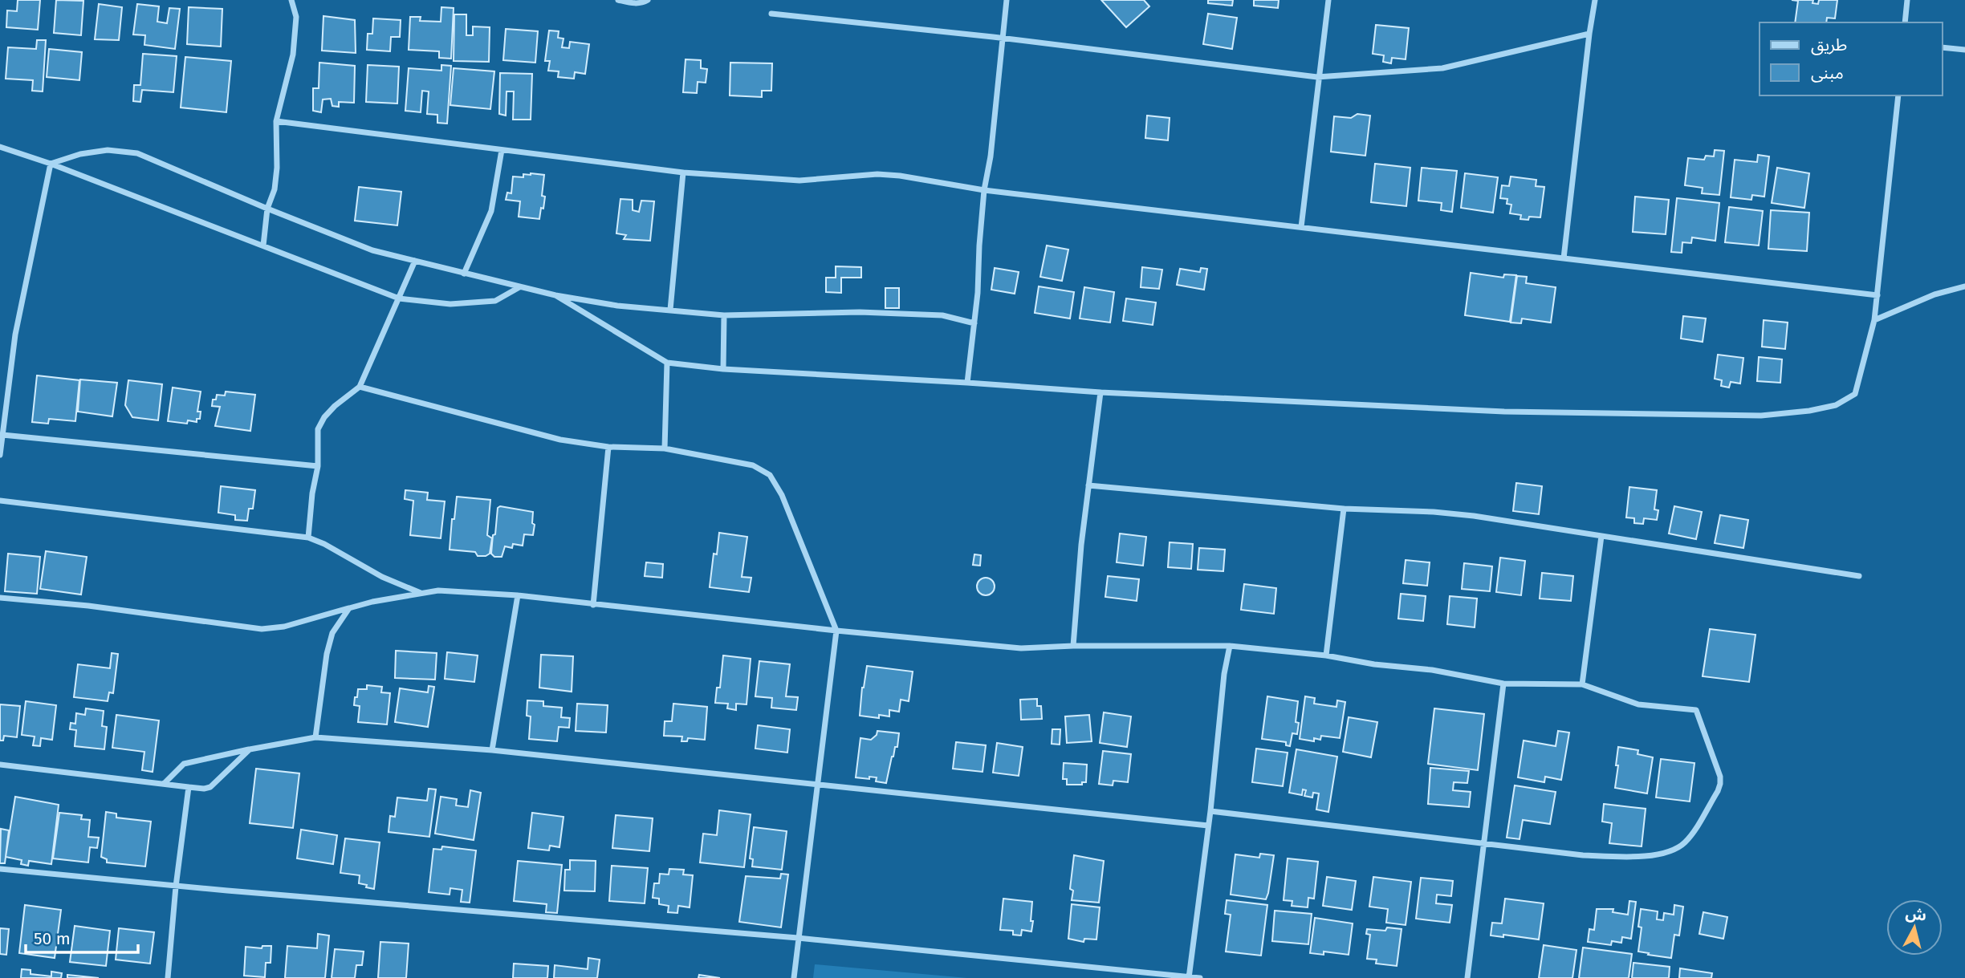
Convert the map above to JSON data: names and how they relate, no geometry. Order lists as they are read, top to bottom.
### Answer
{
  "legend": ["طريق", "مبنى"],
  "scale_bar": "50 m",
  "north": "top"
}
